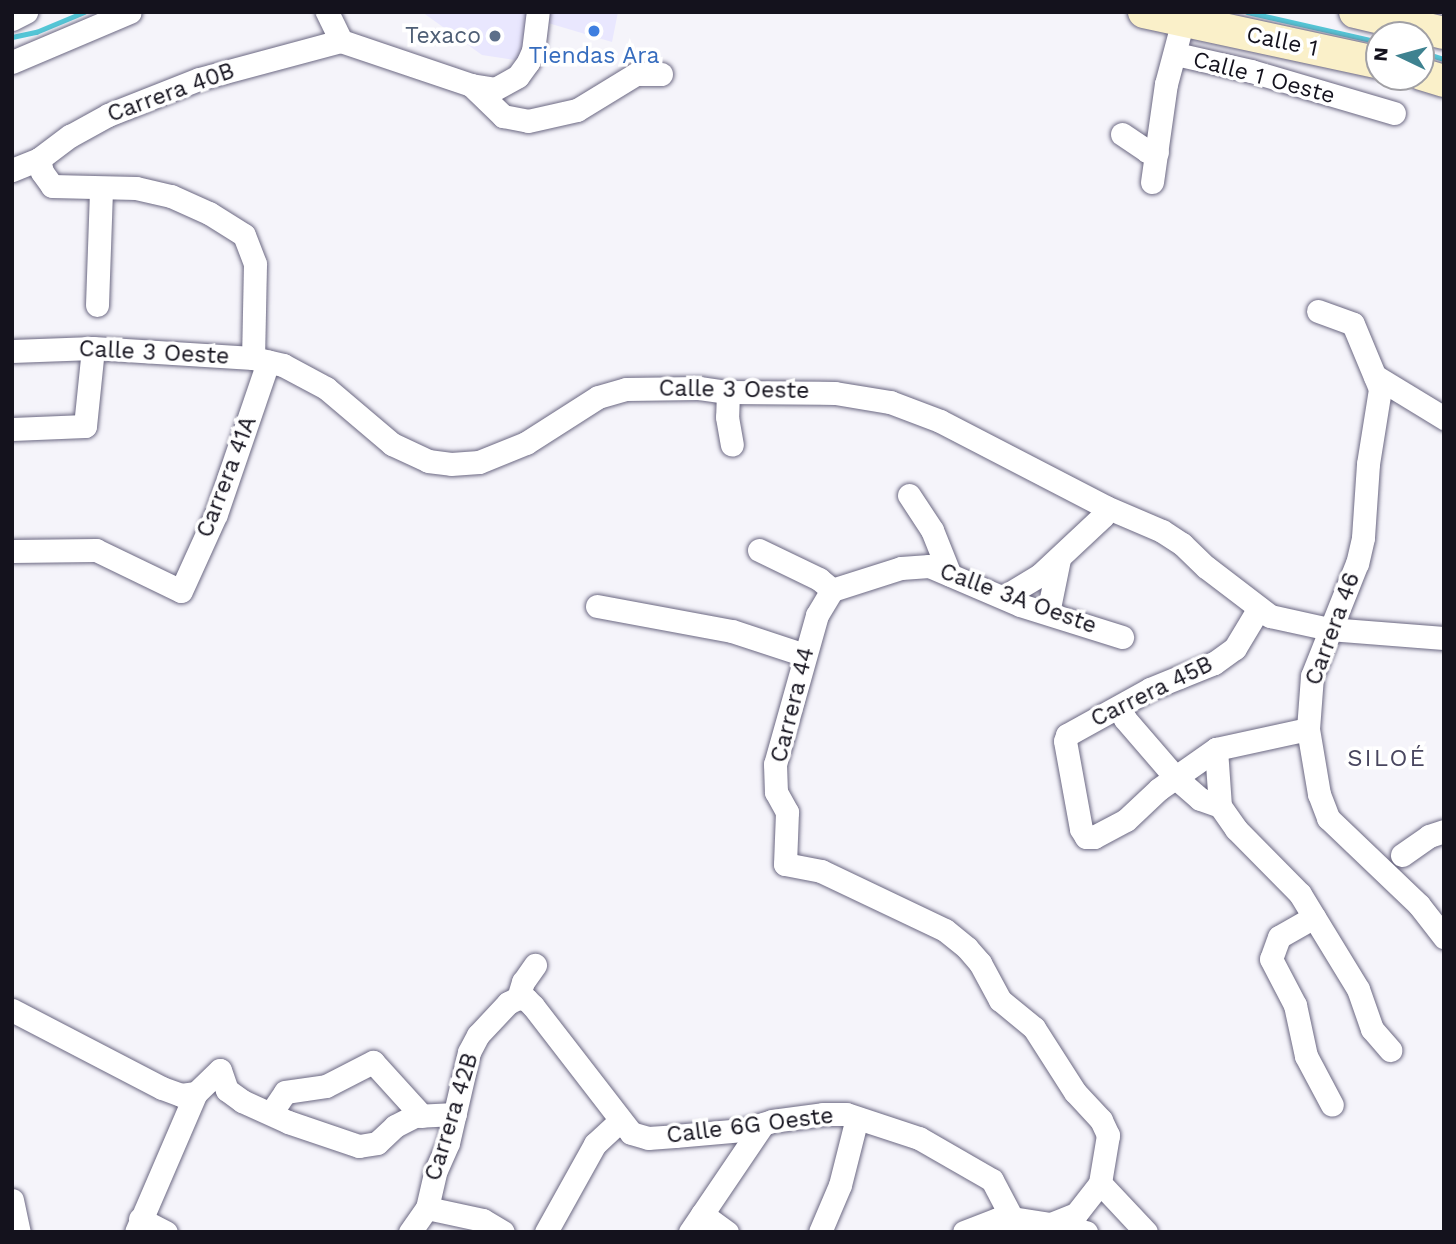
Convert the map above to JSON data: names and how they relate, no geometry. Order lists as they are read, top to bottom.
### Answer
{
  "streets": {
    "main road": ["Calle 1"],
    "street": [
      "Calle 1 Oeste",
      "Carrera 40B",
      "Calle 3 Oeste",
      "Carrera 41A",
      "Calle 3A Oeste",
      "Carrera 46",
      "Carrera 45B",
      "Carrera 44",
      "Carrera 42B",
      "Calle 6G Oeste"
    ]
  },
  "crossings": [
    ["Carrera 40B", "Carrera 41A"],
    ["Calle 3 Oeste", "Carrera 41A"],
    ["Calle 3 Oeste", "Carrera 46"],
    ["Calle 3 Oeste", "Carrera 45B"],
    ["Calle 3A Oeste", "Carrera 44"],
    ["Carrera 42B", "Calle 6G Oeste"]
  ],
  "districts": ["SILOÉ"],
  "places": ["Tiendas Ara", "Texaco"],
  "north": "left"
}
